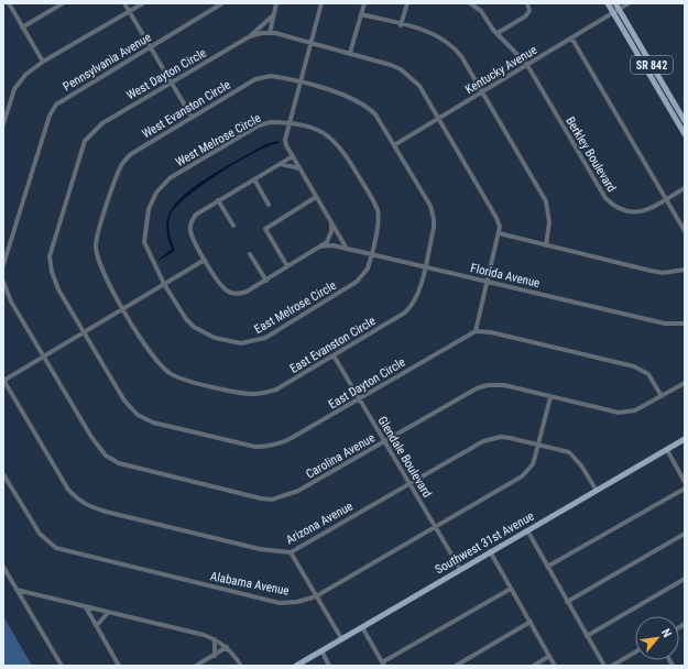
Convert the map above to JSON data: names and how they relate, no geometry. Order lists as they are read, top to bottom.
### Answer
{
  "streets": {
    "main road": ["SR 842", "Southwest 31st Avenue"],
    "street": [
      "Pennsylvania Avenue",
      "Kentucky Avenue",
      "West Dayton Circle",
      "West Evanston Circle",
      "West Melrose Circle",
      "Berkley Boulevard",
      "Florida Avenue",
      "East Melrose Circle",
      "East Evanston Circle",
      "East Dayton Circle",
      "Carolina Avenue",
      "Glendale Boulevard",
      "Arizona Avenue",
      "Alabama Avenue"
    ]
  },
  "crossings": [
    ["SR 842", "Kentucky Avenue"],
    ["Kentucky Avenue", "West Dayton Circle"],
    ["Kentucky Avenue", "West Evanston Circle"],
    ["Kentucky Avenue", "Berkley Boulevard"],
    ["Kentucky Avenue", "East Evanston Circle"],
    ["West Dayton Circle", "East Dayton Circle"],
    ["West Evanston Circle", "East Evanston Circle"],
    ["West Melrose Circle", "East Melrose Circle"],
    ["Florida Avenue", "East Melrose Circle"],
    ["Florida Avenue", "East Evanston Circle"],
    ["East Evanston Circle", "Glendale Boulevard"],
    ["East Dayton Circle", "Glendale Boulevard"],
    ["Carolina Avenue", "Glendale Boulevard"],
    ["Carolina Avenue", "Alabama Avenue"],
    ["Glendale Boulevard", "Arizona Avenue"],
    ["Glendale Boulevard", "Southwest 31st Avenue"],
    ["Glendale Boulevard", "Alabama Avenue"],
    ["Arizona Avenue", "Southwest 31st Avenue"],
    ["Arizona Avenue", "Alabama Avenue"]
  ],
  "north": "top right"
}
